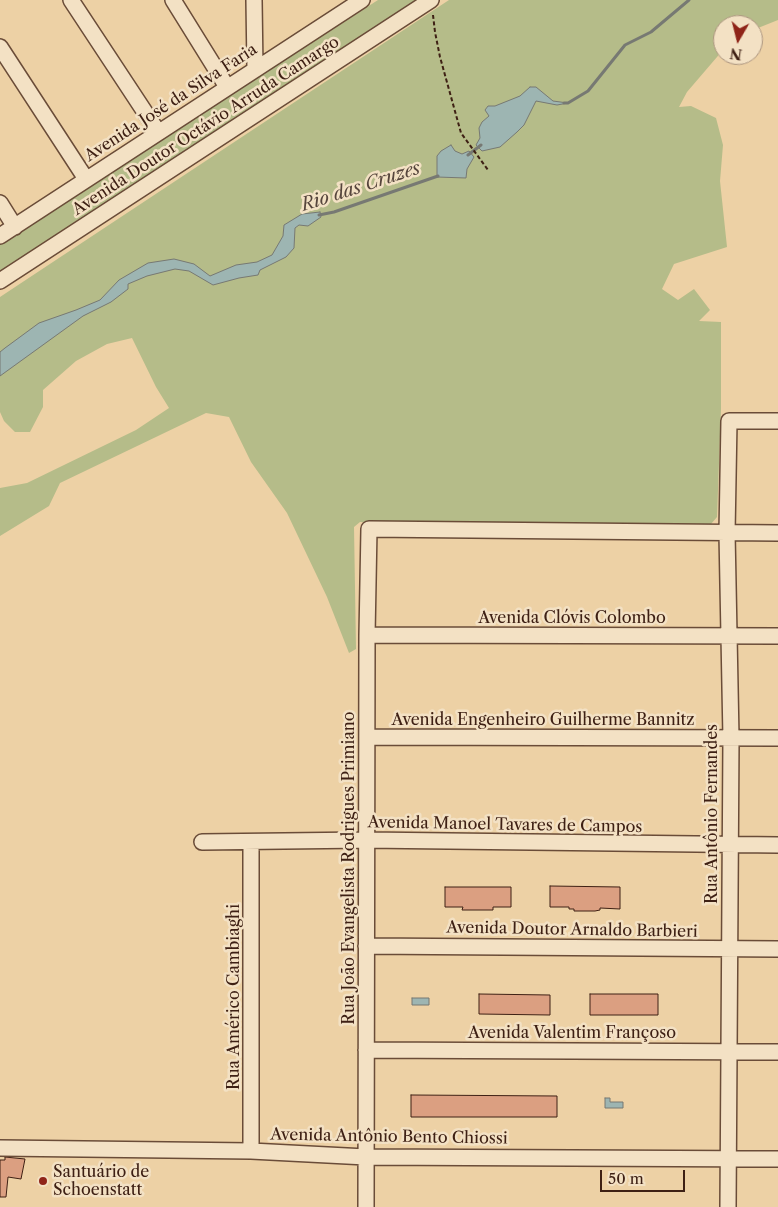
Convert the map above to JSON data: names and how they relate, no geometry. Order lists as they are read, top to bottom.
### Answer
{
  "streets": {
    "street": [
      "Avenida José da Silva Faria",
      "Avenida Doutor Octávio Arruda Camargo",
      "Avenida Clóvis Colombo",
      "Avenida Engenheiro Guilherme Bannitz",
      "Rua Antônio Fernandes",
      "Avenida Manoel Tavares de Campos",
      "Rua João Evangelista Rodrigues Primiano",
      "Avenida Doutor Arnaldo Barbieri",
      "Rua Américo Cambiaghi",
      "Avenida Valentim Françoso",
      "Avenida Antônio Bento Chiossi"
    ]
  },
  "crossings": [
    ["Avenida Clóvis Colombo", "Rua Antônio Fernandes"],
    ["Avenida Clóvis Colombo", "Rua João Evangelista Rodrigues Primiano"],
    ["Avenida Engenheiro Guilherme Bannitz", "Rua Antônio Fernandes"],
    ["Avenida Engenheiro Guilherme Bannitz", "Rua João Evangelista Rodrigues Primiano"],
    ["Rua Antônio Fernandes", "Avenida Manoel Tavares de Campos"],
    ["Rua Antônio Fernandes", "Rua João Evangelista Rodrigues Primiano"],
    ["Rua Antônio Fernandes", "Avenida Doutor Arnaldo Barbieri"],
    ["Rua Antônio Fernandes", "Avenida Valentim Françoso"],
    ["Rua Antônio Fernandes", "Avenida Antônio Bento Chiossi"],
    ["Avenida Manoel Tavares de Campos", "Rua João Evangelista Rodrigues Primiano"],
    ["Avenida Manoel Tavares de Campos", "Rua Américo Cambiaghi"],
    ["Rua João Evangelista Rodrigues Primiano", "Avenida Doutor Arnaldo Barbieri"],
    ["Rua João Evangelista Rodrigues Primiano", "Avenida Valentim Françoso"],
    ["Rua João Evangelista Rodrigues Primiano", "Avenida Antônio Bento Chiossi"],
    ["Rua Américo Cambiaghi", "Avenida Antônio Bento Chiossi"]
  ],
  "water": ["Rio das Cruzes"],
  "places": ["Santuário de Schoenstatt"],
  "scale_bar": "50 m",
  "north": "bottom"
}
